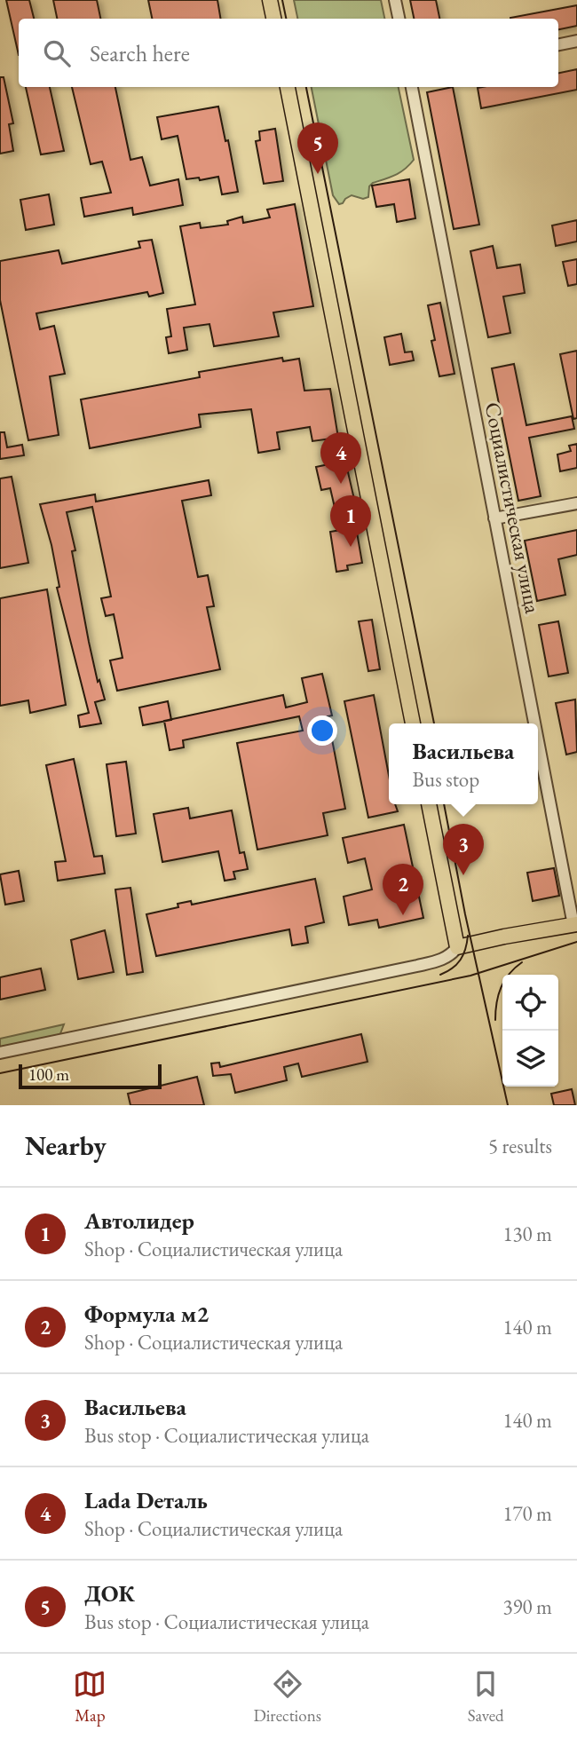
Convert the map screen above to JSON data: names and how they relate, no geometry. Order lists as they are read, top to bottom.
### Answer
{
  "streets": {
    "main road": ["Социалистическая улица"]
  },
  "scale_bar": "100 m",
  "page": {
    "search": "Search here",
    "pins": [
      "5",
      "4",
      "1",
      "3",
      "2"
    ],
    "popup": ["Васильева", "Bus stop"],
    "scale": "100 m",
    "heading": ["Nearby", "5 results"],
    "list": [
      {
        "mark": "1",
        "name": "Автолидер",
        "note": "Shop · Социалистическая улица",
        "value": "130 m"
      },
      {
        "mark": "2",
        "name": "Формула м2",
        "note": "Shop · Социалистическая улица",
        "value": "140 m"
      },
      {
        "mark": "3",
        "name": "Васильева",
        "note": "Bus stop · Социалистическая улица",
        "value": "140 m"
      },
      {
        "mark": "4",
        "name": "Lada Dеталь",
        "note": "Shop · Социалистическая улица",
        "value": "170 m"
      },
      {
        "mark": "5",
        "name": "ДОК",
        "note": "Bus stop · Социалистическая улица",
        "value": "390 m"
      }
    ],
    "nav": ["Map", "Directions", "Saved"]
  }
}
